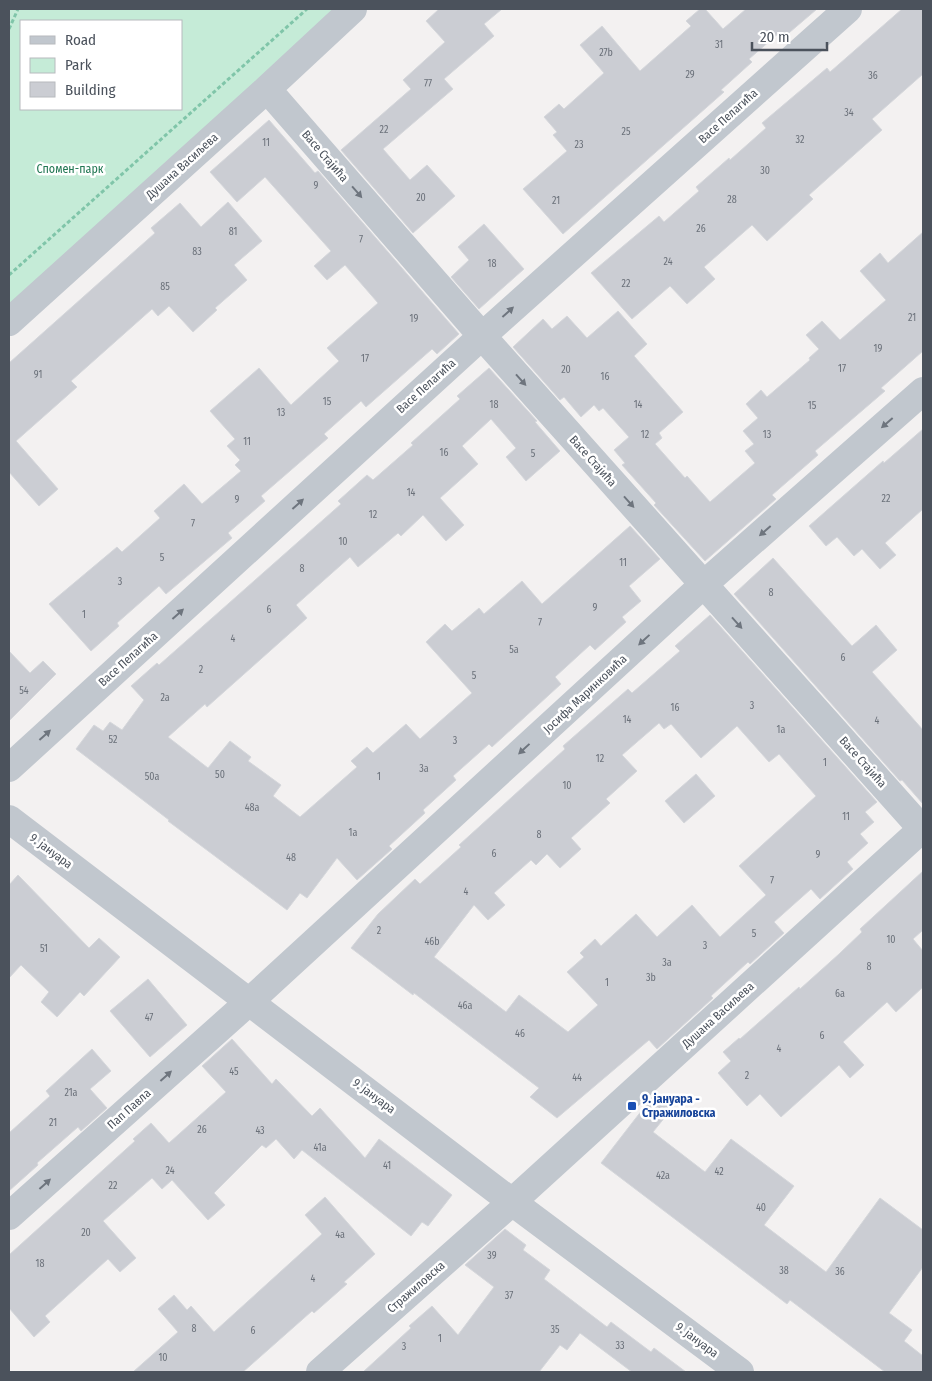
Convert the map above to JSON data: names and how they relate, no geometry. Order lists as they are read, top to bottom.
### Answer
{
  "streets": {
    "street": [
      "Васе Пелагића",
      "Васе Стајића",
      "Душана Васиљева",
      "Јосифа Маринковића",
      "9. јануара",
      "Пап Павла",
      "Стражиловска"
    ]
  },
  "crossings": [
    ["Васе Пелагића", "Васе Стајића"],
    ["Васе Стајића", "Душана Васиљева"],
    ["Васе Стајића", "Јосифа Маринковића"],
    ["Душана Васиљева", "9. јануара"],
    ["Душана Васиљева", "Стражиловска"],
    ["Јосифа Маринковића", "9. јануара"],
    ["Јосифа Маринковића", "Пап Павла"],
    ["9. јануара", "Пап Павла"],
    ["9. јануара", "Стражиловска"]
  ],
  "one_way": [
    "Васе Пелагића",
    "Васе Стајића",
    "Јосифа Маринковића",
    "Пап Павла"
  ],
  "parks": ["Спомен-парк"],
  "places": {
    "transit": ["9. јануара - Стражиловска"]
  },
  "house_numbers": [
    "31",
    "27b",
    "29",
    "36",
    "77",
    "34",
    "22",
    "25",
    "32",
    "11",
    "23",
    "30",
    "9",
    "20",
    "28",
    "21",
    "26",
    "81",
    "7",
    "83",
    "24",
    "18",
    "22",
    "85",
    "21",
    "19",
    "19",
    "17",
    "17",
    "20",
    "91",
    "16",
    "15",
    "18",
    "14",
    "15",
    "13",
    "12",
    "13",
    "11",
    "16",
    "5",
    "14",
    "22",
    "9",
    "12",
    "7",
    "10",
    "5",
    "11",
    "8",
    "3",
    "8",
    "9",
    "6",
    "1",
    "7",
    "4",
    "5a",
    "6",
    "2",
    "5",
    "54",
    "2a",
    "3",
    "16",
    "14",
    "4",
    "1a",
    "52",
    "3",
    "12",
    "1",
    "3a",
    "50",
    "50a",
    "1",
    "10",
    "48a",
    "11",
    "1a",
    "8",
    "6",
    "9",
    "48",
    "7",
    "4",
    "2",
    "5",
    "10",
    "46b",
    "3",
    "51",
    "3a",
    "8",
    "3b",
    "1",
    "6a",
    "46a",
    "47",
    "46",
    "6",
    "4",
    "45",
    "2",
    "44",
    "21a",
    "21",
    "26",
    "43",
    "41a",
    "41",
    "24",
    "42",
    "42a",
    "22",
    "40",
    "20",
    "4a",
    "39",
    "18",
    "38",
    "36",
    "4",
    "37",
    "8",
    "35",
    "6",
    "1",
    "33",
    "3",
    "10"
  ],
  "legend": ["Road", "Park", "Building"],
  "scale_bar": "20 m"
}
